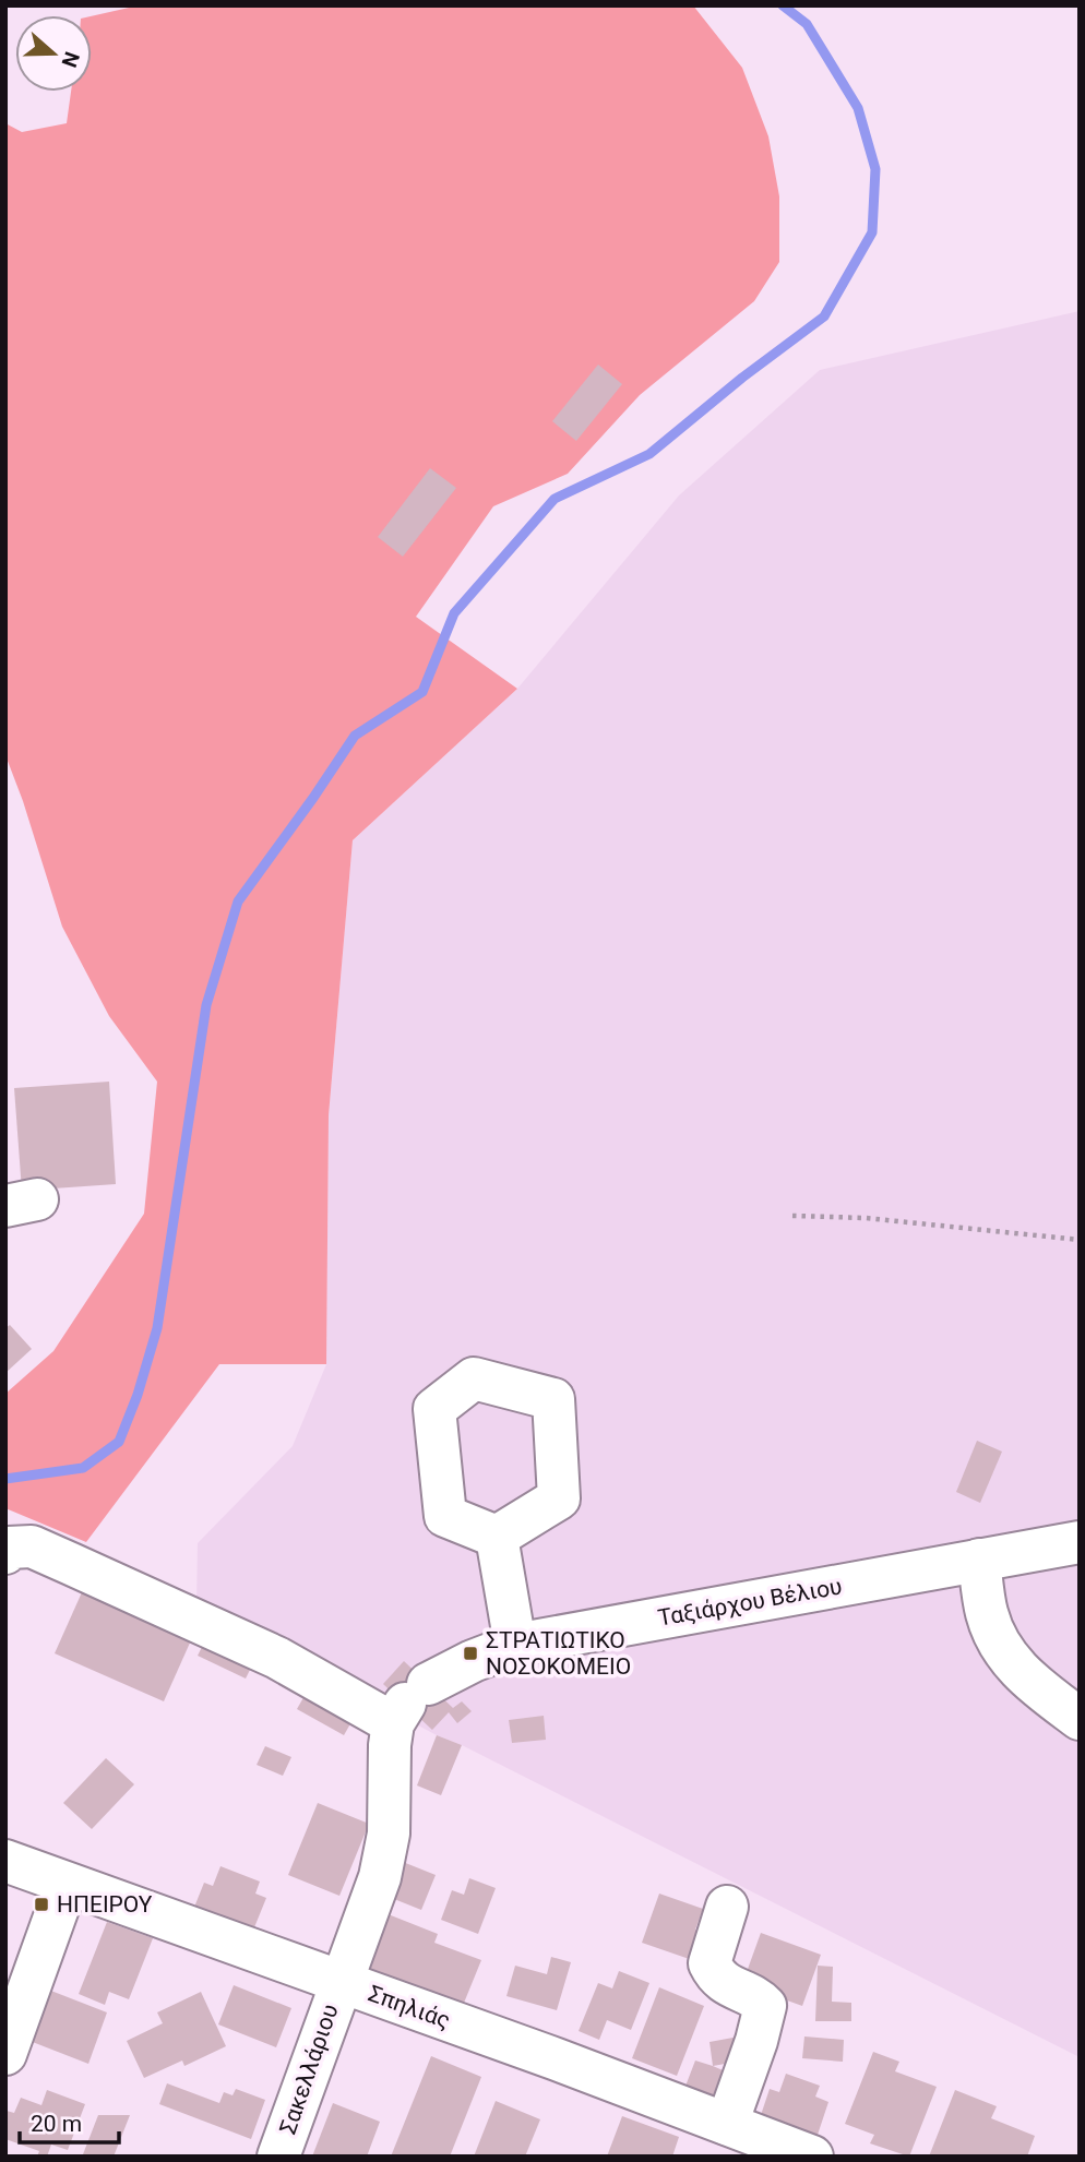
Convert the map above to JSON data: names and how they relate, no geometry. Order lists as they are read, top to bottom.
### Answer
{
  "streets": {
    "street": ["Ταξιάρχου Βέλιου", "Σπηλιάς", "Σακελλάριου"]
  },
  "crossings": [
    ["Ταξιάρχου Βέλιου", "Σακελλάριου"],
    ["Σπηλιάς", "Σακελλάριου"]
  ],
  "places": {
    "transit": ["ΣΤΡΑΤΙΩΤΙΚΟ ΝΟΣΟΚΟΜΕΙΟ", "ΗΠΕΙΡΟΥ"]
  },
  "scale_bar": "20 m",
  "north": "right"
}
